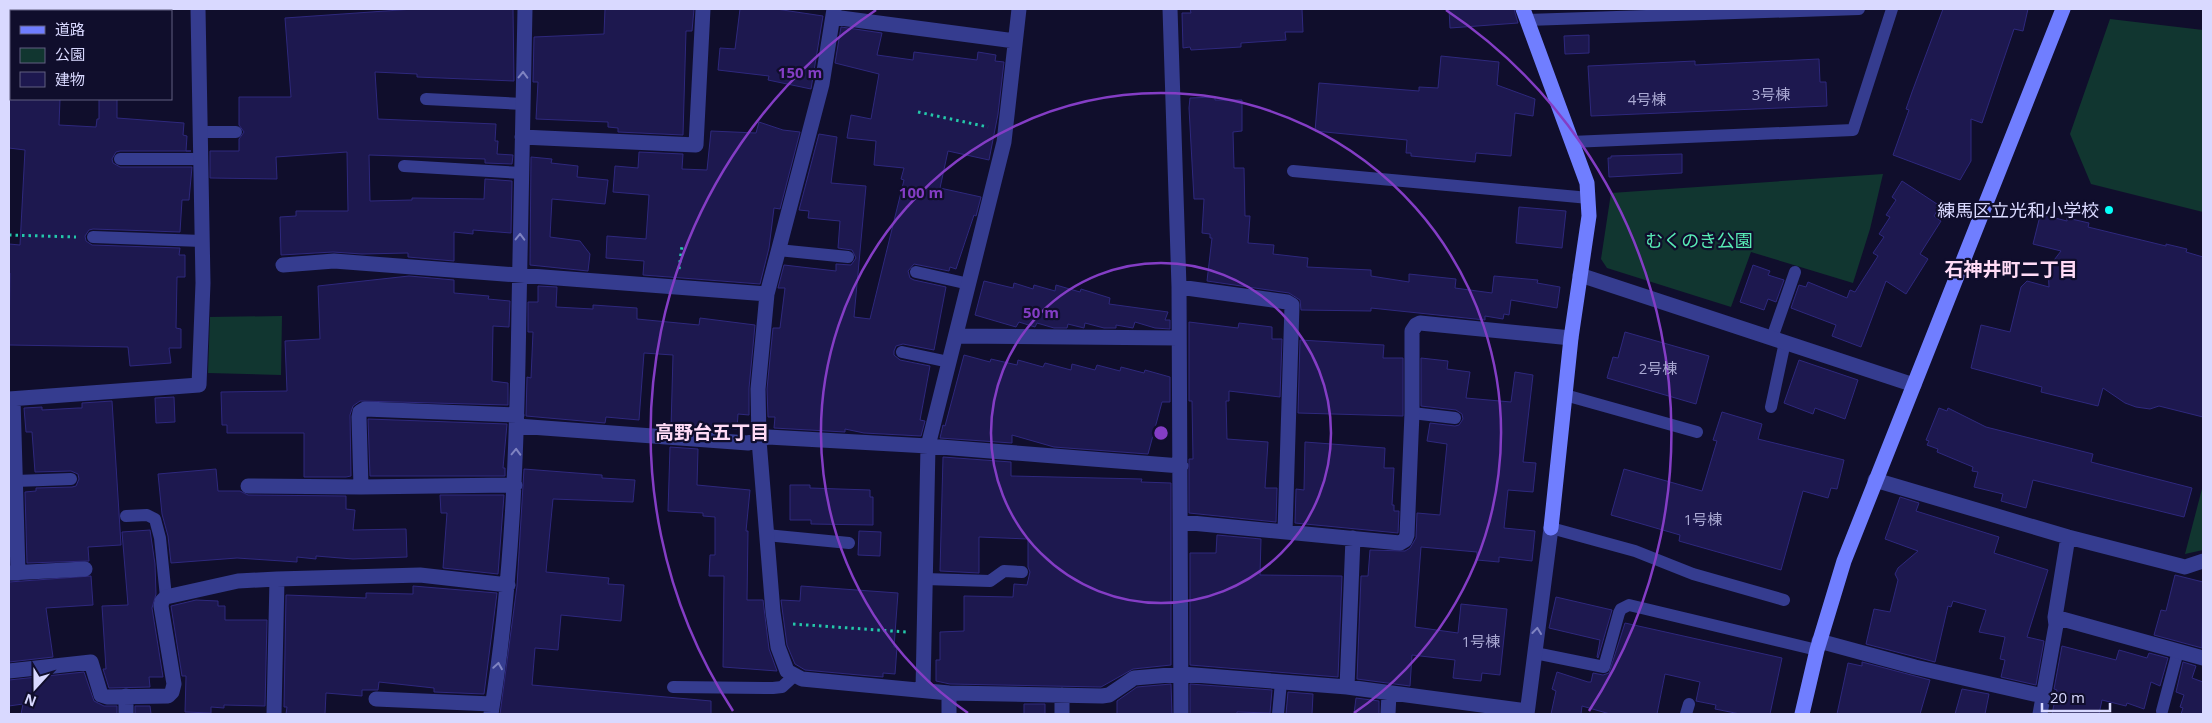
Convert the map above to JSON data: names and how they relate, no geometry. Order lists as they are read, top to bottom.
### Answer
{
  "districts": ["石神井町二丁目", "高野台五丁目"],
  "parks": ["むくのき公園"],
  "places": ["練馬区立光和小学校"],
  "house_numbers": [
    "3号棟",
    "4号棟",
    "2号棟",
    "1号棟",
    "1号棟"
  ],
  "legend": ["道路", "公園", "建物"],
  "scale_bar": "20 m",
  "north": "bottom",
  "rings": ["150 m", "100 m", "50 m"]
}
